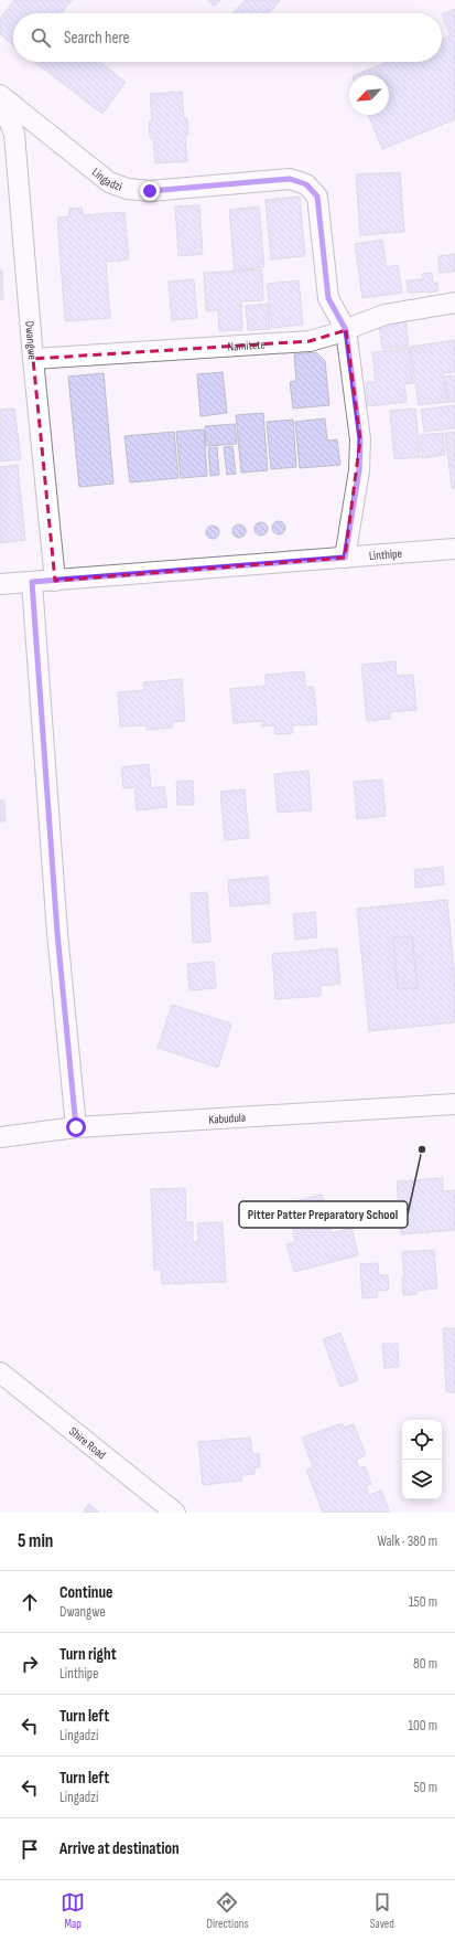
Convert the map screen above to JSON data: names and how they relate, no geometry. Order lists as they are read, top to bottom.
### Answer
{
  "streets": {
    "street": [
      "Lingadzi",
      "Dwangwe",
      "Namitete",
      "Linthipe",
      "Kabudula",
      "Shire Road"
    ]
  },
  "crossings": [
    ["Lingadzi", "Namitete"],
    ["Lingadzi", "Linthipe"],
    ["Dwangwe", "Namitete"],
    ["Dwangwe", "Linthipe"]
  ],
  "places": ["Pitter Patter Preparatory School"],
  "north": "bottom left",
  "page": {
    "search": "Search here",
    "heading": ["5 min", "Walk · 380 m"],
    "list": [
      ["Continue", "Dwangwe", "150 m"],
      ["Turn right", "Linthipe", "80 m"],
      ["Turn left", "Lingadzi", "100 m"],
      ["Turn left", "Lingadzi", "50 m"],
      "Arrive at destination"
    ],
    "nav": ["Map", "Directions", "Saved"]
  }
}
